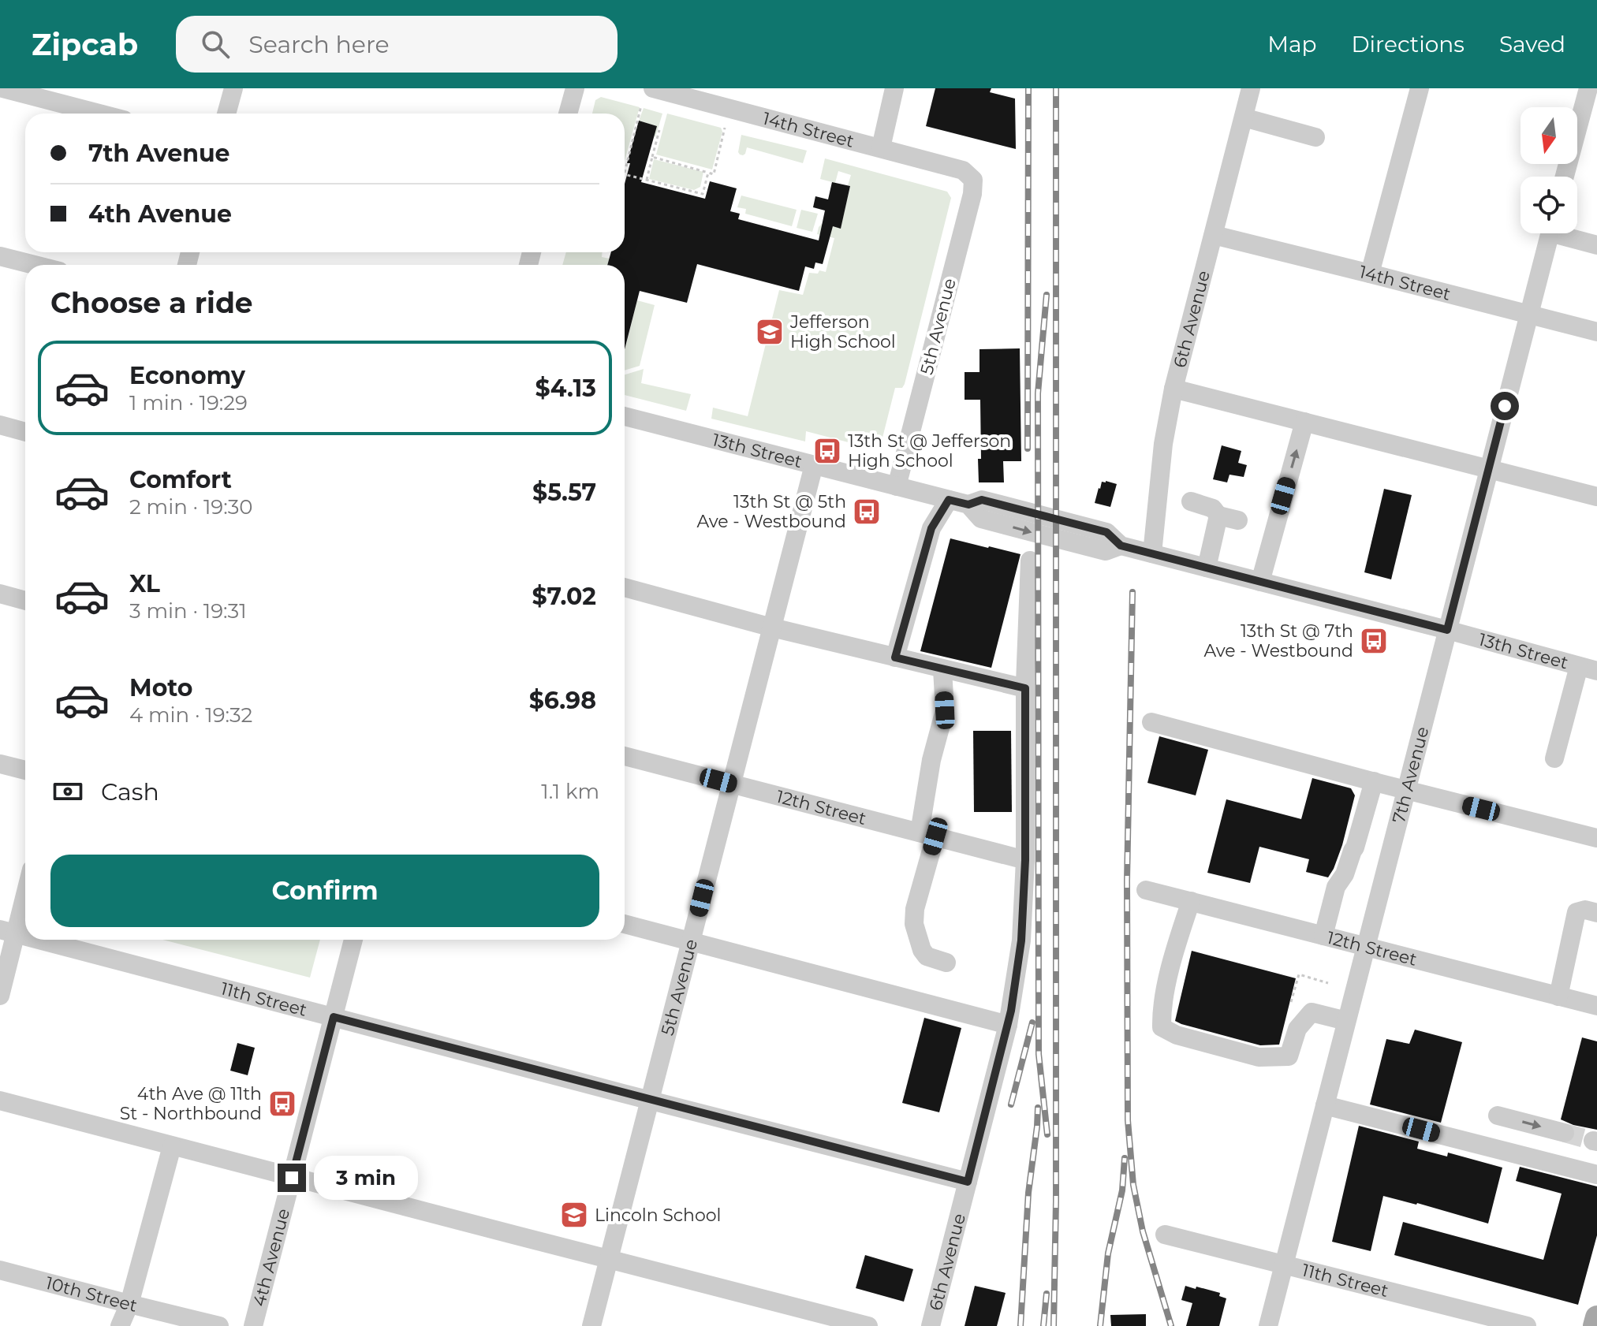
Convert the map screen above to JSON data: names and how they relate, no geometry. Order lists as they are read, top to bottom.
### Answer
{
  "streets": {
    "street": [
      "14th Street",
      "6th Avenue",
      "5th Avenue",
      "13th Street",
      "7th Avenue",
      "12th Street",
      "11th Street",
      "4th Avenue",
      "10th Street"
    ]
  },
  "crossings": [
    ["14th Street", "6th Avenue"],
    ["14th Street", "5th Avenue"],
    ["14th Street", "7th Avenue"],
    ["6th Avenue", "13th Street"],
    ["6th Avenue", "12th Street"],
    ["6th Avenue", "11th Street"],
    ["5th Avenue", "13th Street"],
    ["5th Avenue", "12th Street"],
    ["5th Avenue", "11th Street"],
    ["13th Street", "7th Avenue"],
    ["7th Avenue", "12th Street"],
    ["7th Avenue", "11th Street"],
    ["11th Street", "4th Avenue"]
  ],
  "places": {
    "school or university": ["Jefferson High School", "Lincoln School"],
    "bus stop": [
      "13th St @ Jefferson High School",
      "13th St @ 5th Ave - Westbound",
      "13th St @ 7th Ave - Westbound",
      "4th Ave @ 11th St - Northbound"
    ]
  },
  "north": "bottom",
  "page": {
    "header": "Zipcab",
    "search": "Search here",
    "nav": ["Map", "Directions", "Saved"],
    "banner": ["7th Avenue", "4th Avenue"],
    "heading": "Choose a ride",
    "list": [
      {
        "name": "Economy",
        "note": "1 min · 19:29",
        "value": "$4.13"
      },
      {
        "name": "Comfort",
        "note": "2 min · 19:30",
        "value": "$5.57"
      },
      {
        "name": "XL",
        "note": "3 min · 19:31",
        "value": "$7.02"
      },
      {
        "name": "Moto",
        "note": "4 min · 19:32",
        "value": "$6.98"
      }
    ],
    "pay": ["Cash", "1.1 km"],
    "buttons": "Confirm",
    "bubble": "3 min"
  }
}
